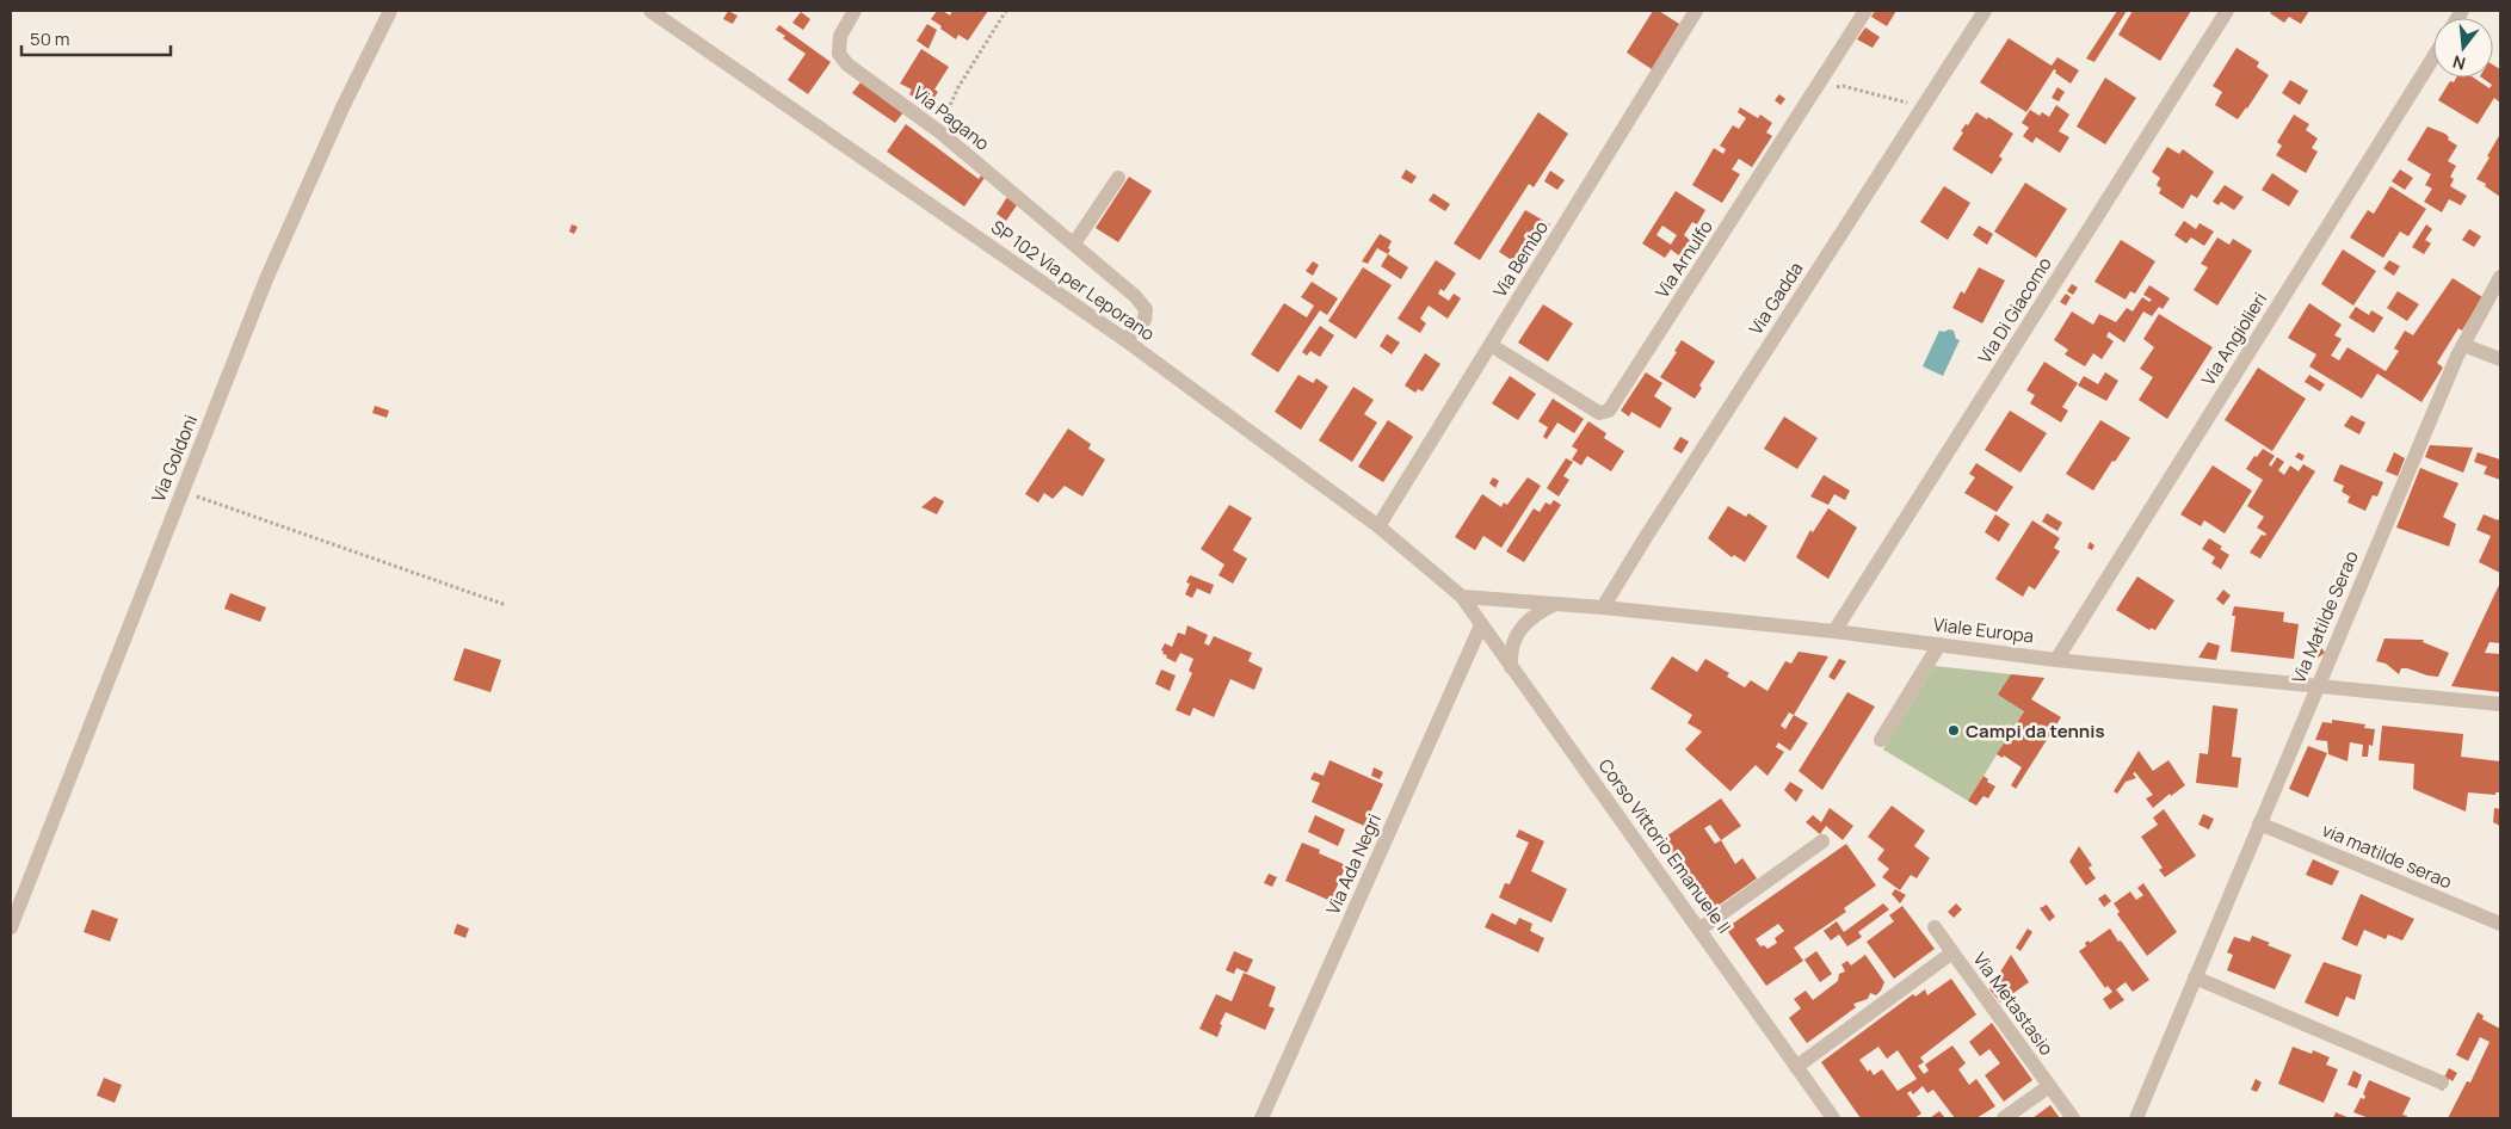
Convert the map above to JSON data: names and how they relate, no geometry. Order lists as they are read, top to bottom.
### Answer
{
  "streets": {
    "street": [
      "Via Pagano",
      "Via Bembo",
      "Via Arnulfo",
      "SP 102 Via per Leporano",
      "Via Gadda",
      "Via Di Giacomo",
      "Via Angiolieri",
      "Via Goldoni",
      "Via Matilde Serao",
      "Viale Europa",
      "Corso Vittorio Emanuele II",
      "via matilde serao",
      "Via Ada Negri",
      "Via Metastasio"
    ]
  },
  "crossings": [
    ["Via Pagano", "SP 102 Via per Leporano"],
    ["Via Bembo", "Via Arnulfo"],
    ["Via Bembo", "SP 102 Via per Leporano"],
    ["SP 102 Via per Leporano", "Viale Europa"],
    ["SP 102 Via per Leporano", "Corso Vittorio Emanuele II"],
    ["Via Gadda", "Viale Europa"],
    ["Via Di Giacomo", "Viale Europa"],
    ["Via Angiolieri", "Viale Europa"],
    ["Via Matilde Serao", "Viale Europa"],
    ["Via Matilde Serao", "via matilde serao"],
    ["Viale Europa", "Corso Vittorio Emanuele II"],
    ["Corso Vittorio Emanuele II", "Via Ada Negri"],
    ["Corso Vittorio Emanuele II", "Via Metastasio"]
  ],
  "places": ["Campi da tennis"],
  "scale_bar": "50 m",
  "north": "bottom"
}
